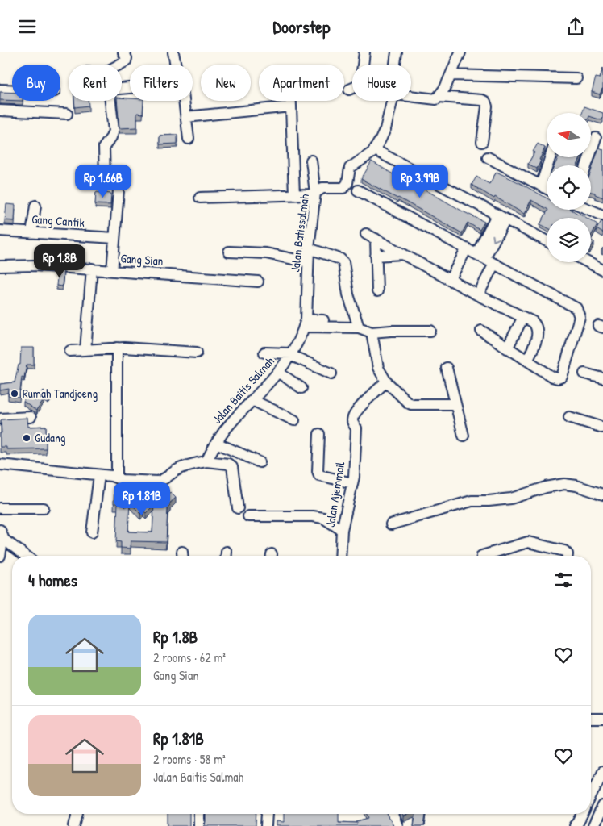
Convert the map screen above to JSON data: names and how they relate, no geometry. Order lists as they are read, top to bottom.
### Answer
{
  "streets": {
    "street": [
      "Gang Cantik",
      "Jalan Batissalmah",
      "Gang Sian",
      "Jalan Baitis Salmah",
      "Jalan Ajemmail"
    ]
  },
  "crossings": [
    ["Jalan Batissalmah", "Jalan Baitis Salmah"]
  ],
  "places": ["Rumah Tandjoeng", "Gudang"],
  "north": "left",
  "page": {
    "header": "Doorstep",
    "chip": [
      "Buy",
      "Rent",
      "Filters",
      "New",
      "Apartment",
      "House"
    ],
    "price": [
      "Rp 1.66B",
      "Rp 3.99B",
      "Rp 1.8B",
      "Rp 1.81B"
    ],
    "heading": "4 homes",
    "list": [
      {
        "name": "Rp 1.8B",
        "note": "2 rooms · 62 m² · Gang Sian"
      },
      {
        "name": "Rp 1.81B",
        "note": "2 rooms · 58 m² · Jalan Baitis Salmah"
      }
    ]
  }
}
